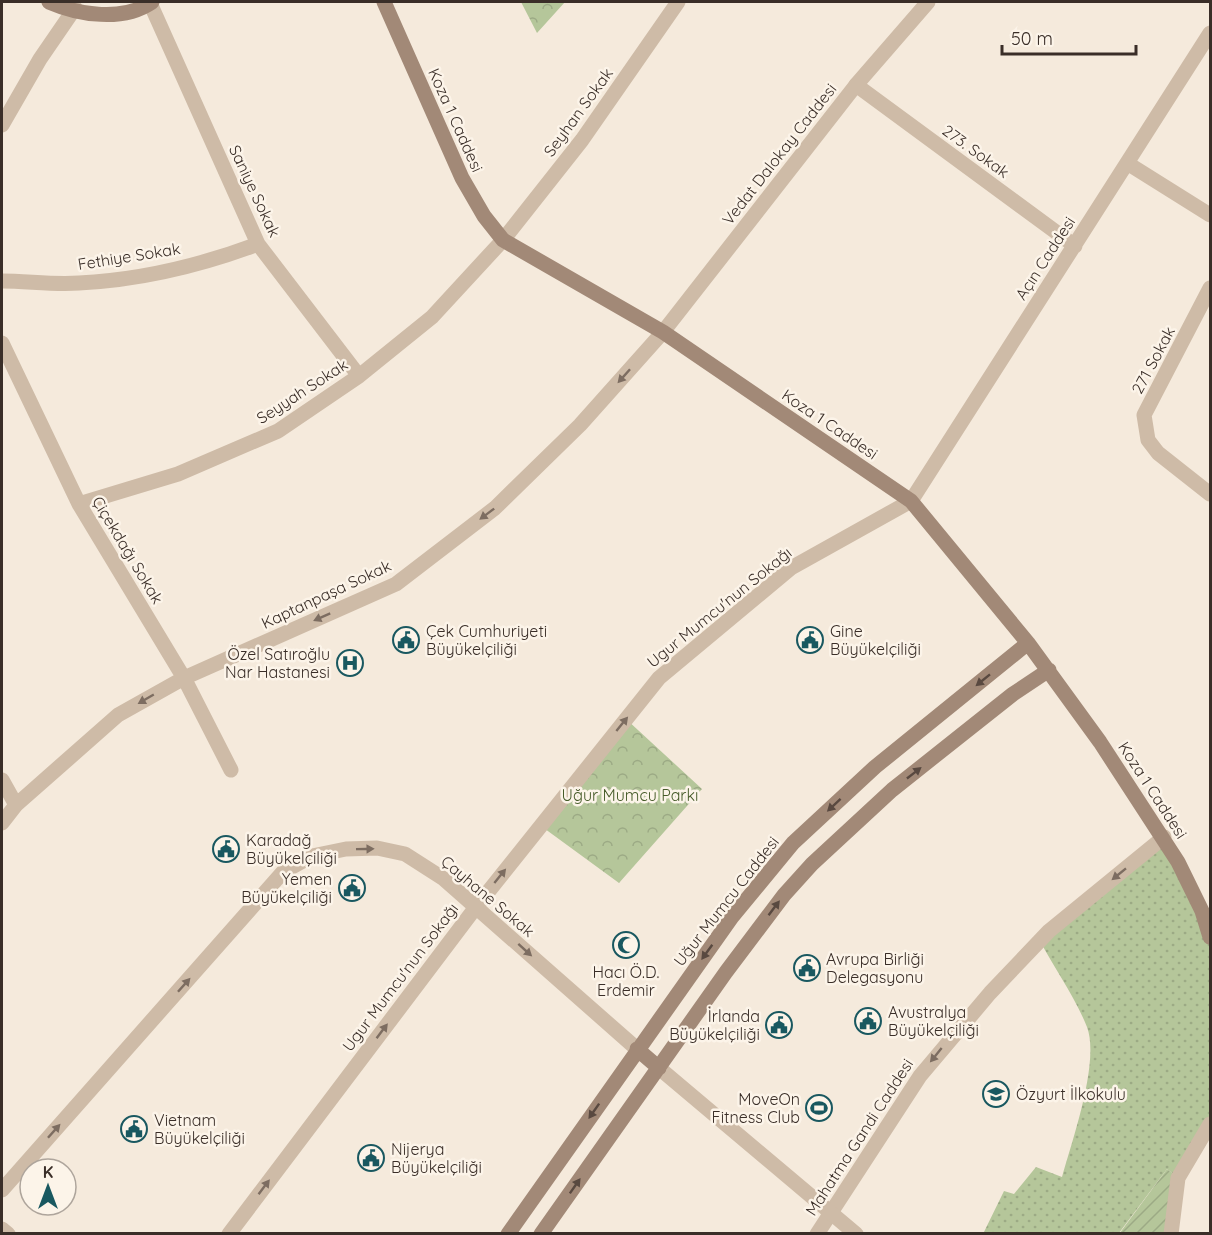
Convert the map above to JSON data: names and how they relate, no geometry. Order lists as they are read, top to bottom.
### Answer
{
  "streets": {
    "main road": ["Koza 1 Caddesi", "Çayhane Sokak", "Uğur Mumcu Caddesi"],
    "street": [
      "Seyhan Sokak",
      "273. Sokak",
      "Vedat Dalokay Caddesi",
      "Saniye Sokak",
      "Fethiye Sokak",
      "Açın Caddesi",
      "271 Sokak",
      "Seyyah Sokak",
      "Çiçekdağı Sokak",
      "Kaptanpaşa Sokak",
      "Ugur Mumcu'nun Sokağı",
      "Mahatma Gandi Caddesi"
    ]
  },
  "crossings": [
    ["Seyhan Sokak", "Koza 1 Caddesi"],
    ["Seyhan Sokak", "Seyyah Sokak"],
    ["Koza 1 Caddesi", "Vedat Dalokay Caddesi"],
    ["Koza 1 Caddesi", "Açın Caddesi"],
    ["Koza 1 Caddesi", "Seyyah Sokak"],
    ["Koza 1 Caddesi", "Kaptanpaşa Sokak"],
    ["Koza 1 Caddesi", "Ugur Mumcu'nun Sokağı"],
    ["Koza 1 Caddesi", "Uğur Mumcu Caddesi"],
    ["Koza 1 Caddesi", "Mahatma Gandi Caddesi"],
    ["273. Sokak", "Vedat Dalokay Caddesi"],
    ["273. Sokak", "Açın Caddesi"],
    ["Vedat Dalokay Caddesi", "Kaptanpaşa Sokak"],
    ["Saniye Sokak", "Fethiye Sokak"],
    ["Saniye Sokak", "Seyyah Sokak"],
    ["Açın Caddesi", "Ugur Mumcu'nun Sokağı"],
    ["Seyyah Sokak", "Çiçekdağı Sokak"],
    ["Çiçekdağı Sokak", "Kaptanpaşa Sokak"],
    ["Ugur Mumcu'nun Sokağı", "Çayhane Sokak"],
    ["Çayhane Sokak", "Uğur Mumcu Caddesi"],
    ["Çayhane Sokak", "Mahatma Gandi Caddesi"]
  ],
  "one_way": ["Kaptanpaşa Sokak", "Ugur Mumcu'nun Sokağı", "Mahatma Gandi Caddesi"],
  "parks": ["Uğur Mumcu Parkı"],
  "places": {
    "public building": [
      "Çek Cumhuriyeti Büyükelçiliği",
      "Gine Büyükelçiliği",
      "Karadağ Büyükelçiliği",
      "Yemen Büyükelçiliği",
      "Avrupa Birliği Delegasyonu",
      "Avustralya Büyükelçiliği",
      "İrlanda Büyükelçiliği",
      "Vietnam Büyükelçiliği",
      "Nijerya Büyükelçiliği"
    ],
    "hospital": ["Özel Satıroğlu Nar Hastanesi"],
    "mosque": ["Hacı Ö.D. Erdemir"],
    "school or university": ["Özyurt İlkokulu"],
    "sports": ["MoveOn Fitness Club"]
  },
  "scale_bar": "50 m",
  "north": "top"
}
